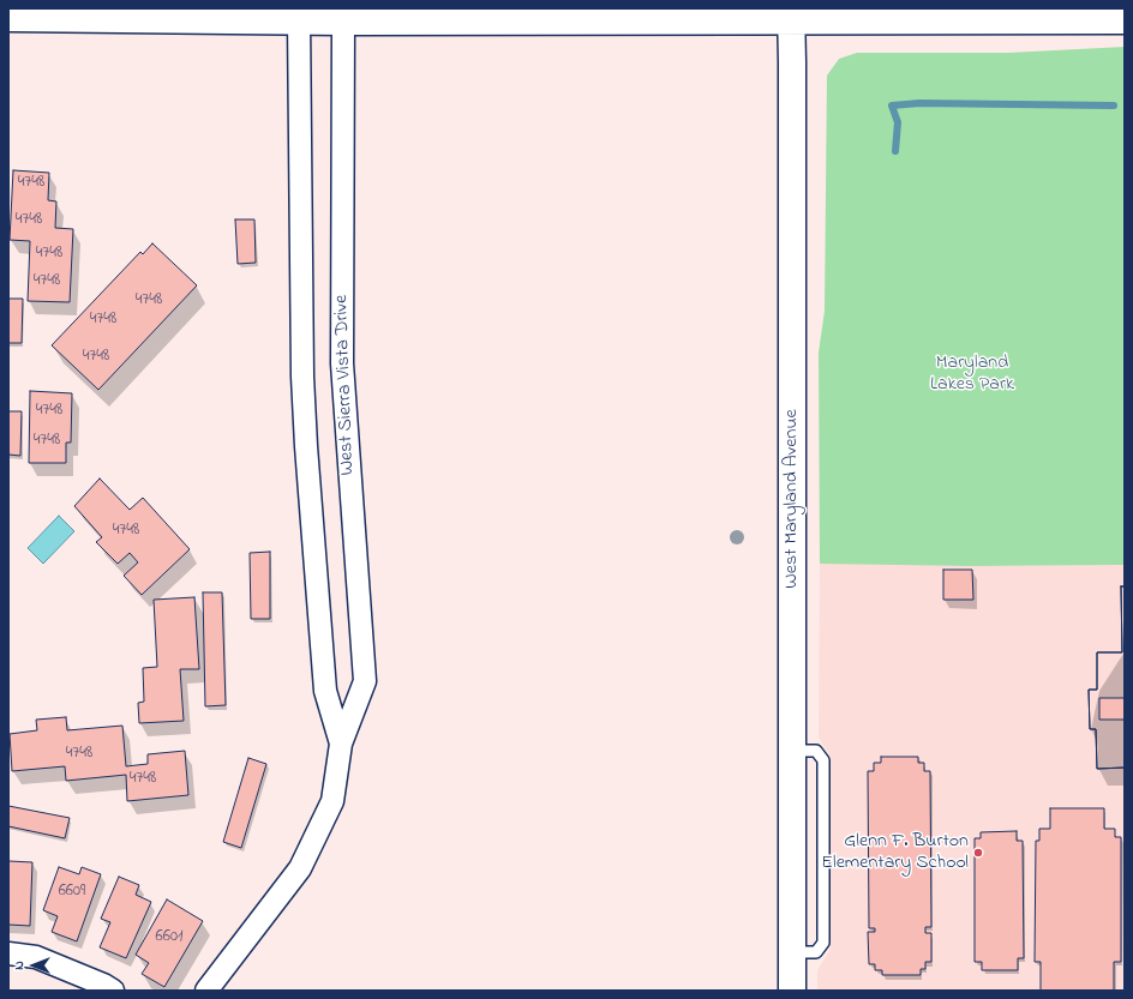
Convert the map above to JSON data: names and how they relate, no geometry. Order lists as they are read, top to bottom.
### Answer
{
  "streets": {
    "street": ["West Sierra Vista Drive", "West Maryland Avenue"]
  },
  "parks": ["Maryland Lakes Park"],
  "places": ["Glenn F. Burton Elementary School"],
  "house_numbers": [
    "4748",
    "4748",
    "4748",
    "4748",
    "4748",
    "4748",
    "4748",
    "4748",
    "4748",
    "4748",
    "4748",
    "4748",
    "6609",
    "6601"
  ],
  "north": "left"
}
